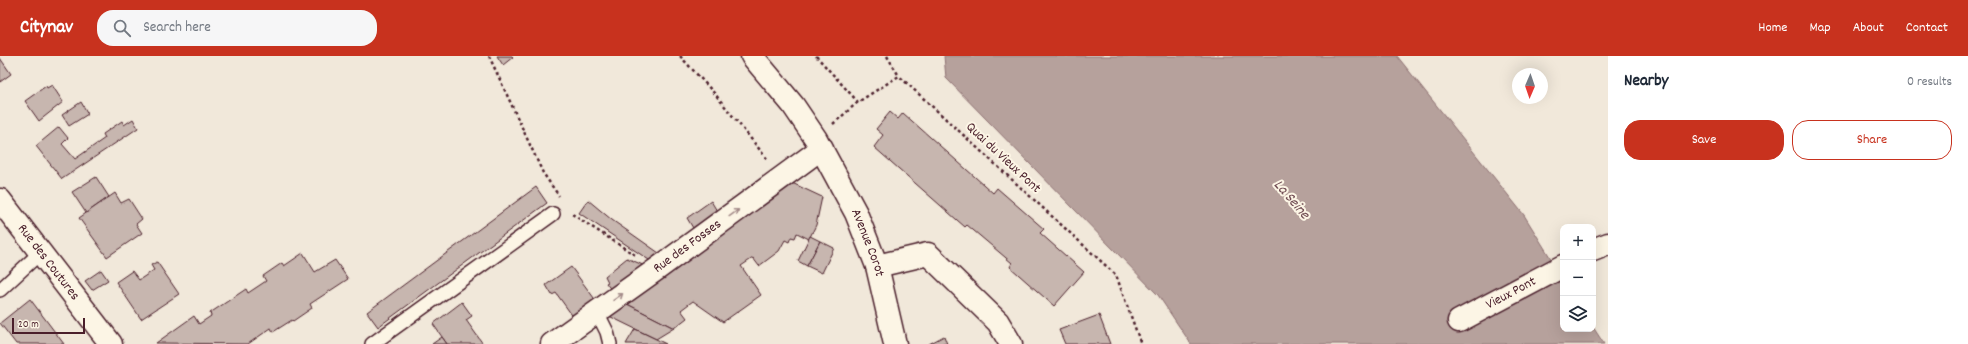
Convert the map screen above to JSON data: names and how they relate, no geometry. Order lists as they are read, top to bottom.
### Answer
{
  "streets": {
    "street": [
      "Avenue Corot",
      "Rue des Fosses",
      "Rue des Coutures",
      "Vieux Pont"
    ],
    "path": ["Quai du Vieux Pont"]
  },
  "crossings": [
    ["Avenue Corot", "Rue des Fosses"]
  ],
  "one_way": ["Rue des Fosses"],
  "water": ["La Seine"],
  "scale_bar": "20 m",
  "north": "bottom",
  "page": {
    "header": "Citynav",
    "search": "Search here",
    "nav": [
      "Home",
      "Map",
      "About",
      "Contact"
    ],
    "heading": ["Nearby", "0 results"],
    "buttons": ["Save", "Share"],
    "map_buttons": ["+", "−"],
    "scale": "20 m"
  }
}
